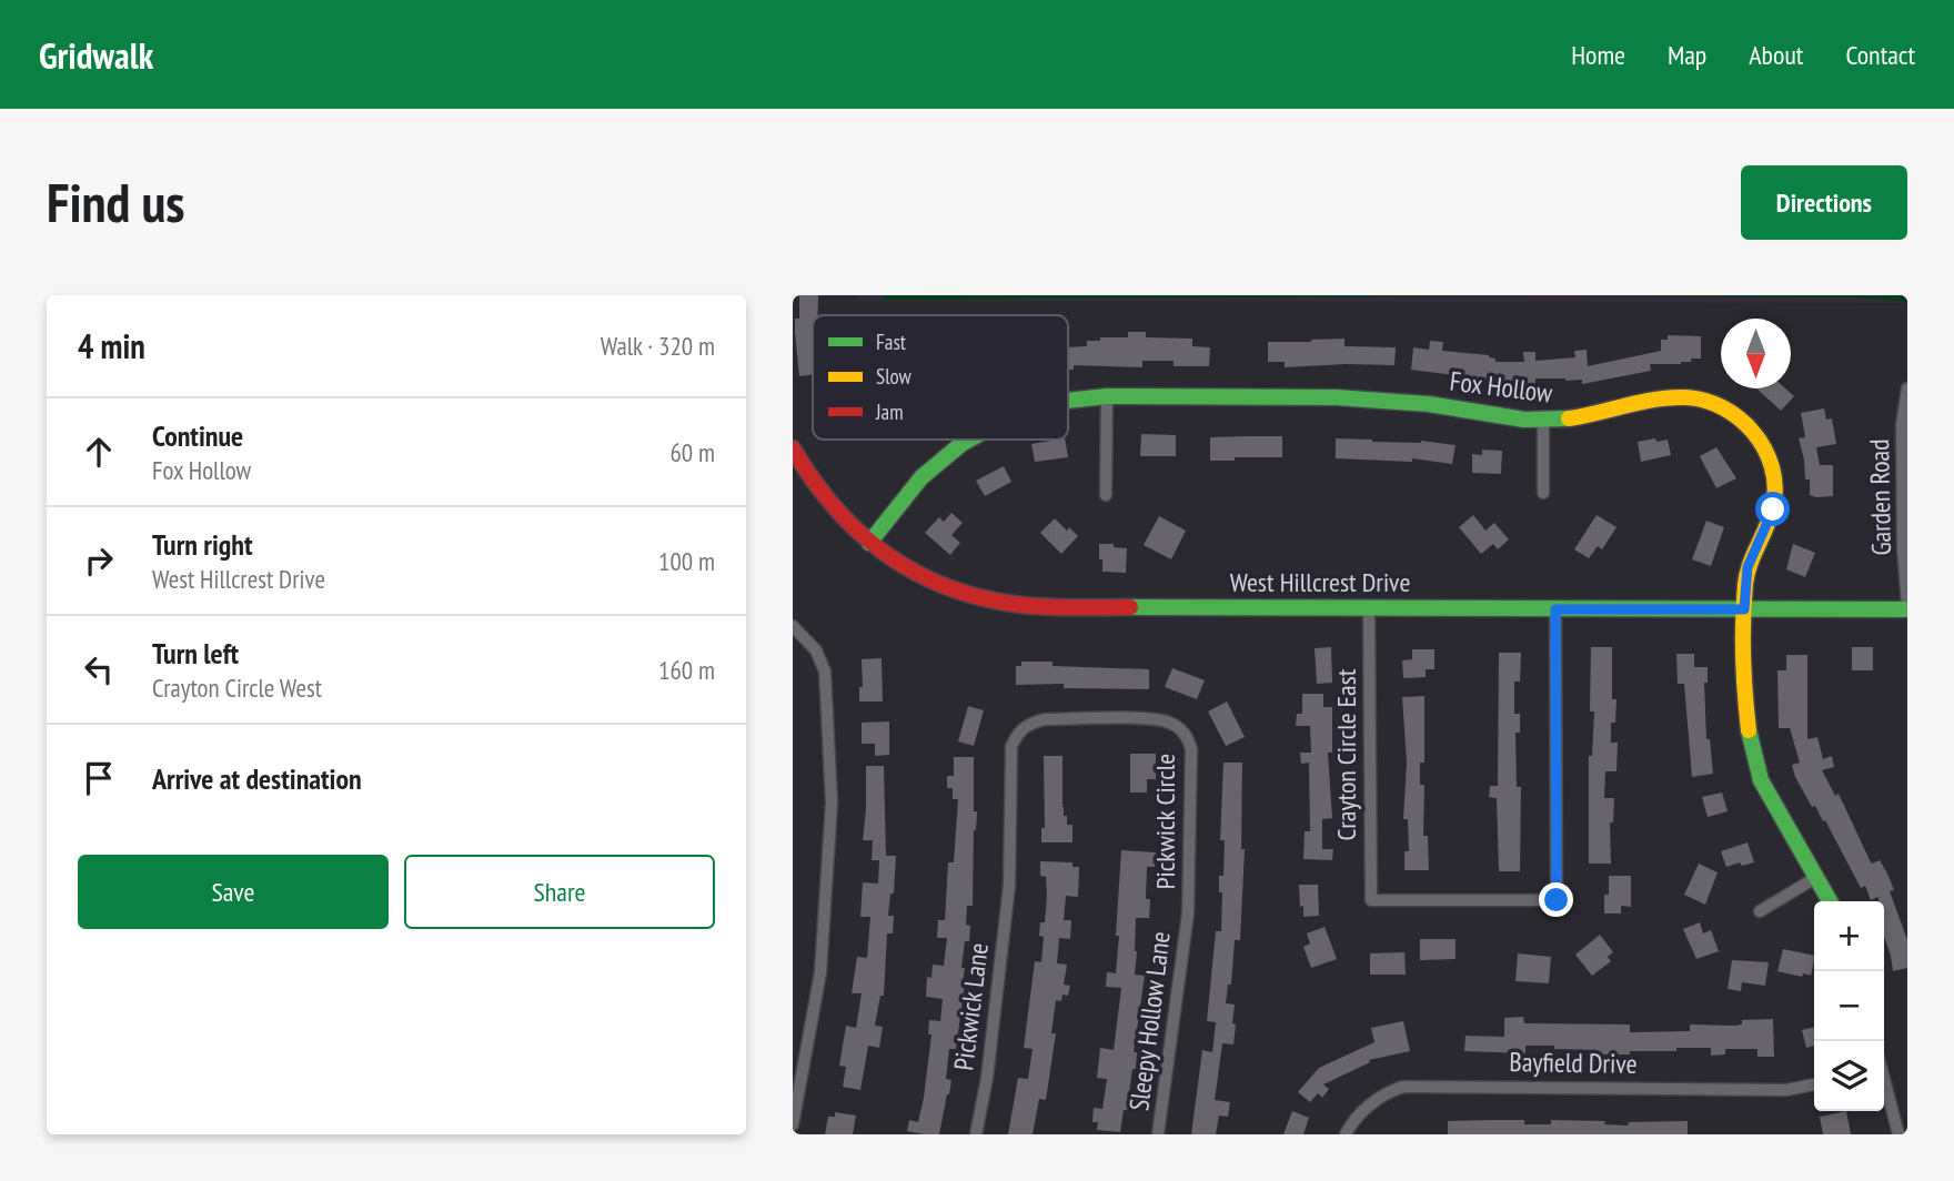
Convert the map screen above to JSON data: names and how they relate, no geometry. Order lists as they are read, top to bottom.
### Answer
{
  "streets": {
    "street": [
      "Fox Hollow",
      "Garden Road",
      "West Hillcrest Drive",
      "Crayton Circle East",
      "Pickwick Circle",
      "Pickwick Lane",
      "Sleepy Hollow Lane",
      "Bayfield Drive"
    ]
  },
  "crossings": [
    ["Fox Hollow", "West Hillcrest Drive"],
    ["Garden Road", "West Hillcrest Drive"],
    ["West Hillcrest Drive", "Crayton Circle East"],
    ["Pickwick Circle", "Pickwick Lane"],
    ["Pickwick Circle", "Sleepy Hollow Lane"]
  ],
  "legend": ["Fast", "Slow", "Jam"],
  "north": "bottom",
  "page": {
    "header": "Gridwalk",
    "nav": [
      "Home",
      "Map",
      "About",
      "Contact"
    ],
    "buttons": [
      "Directions",
      ["Save", "Share"]
    ],
    "title": "Find us",
    "heading": ["4 min", "Walk · 320 m"],
    "list": [
      ["Continue", "Fox Hollow", "60 m"],
      ["Turn right", "West Hillcrest Drive", "100 m"],
      ["Turn left", "Crayton Circle West", "160 m"],
      "Arrive at destination"
    ],
    "map_buttons": ["+", "−"]
  }
}
